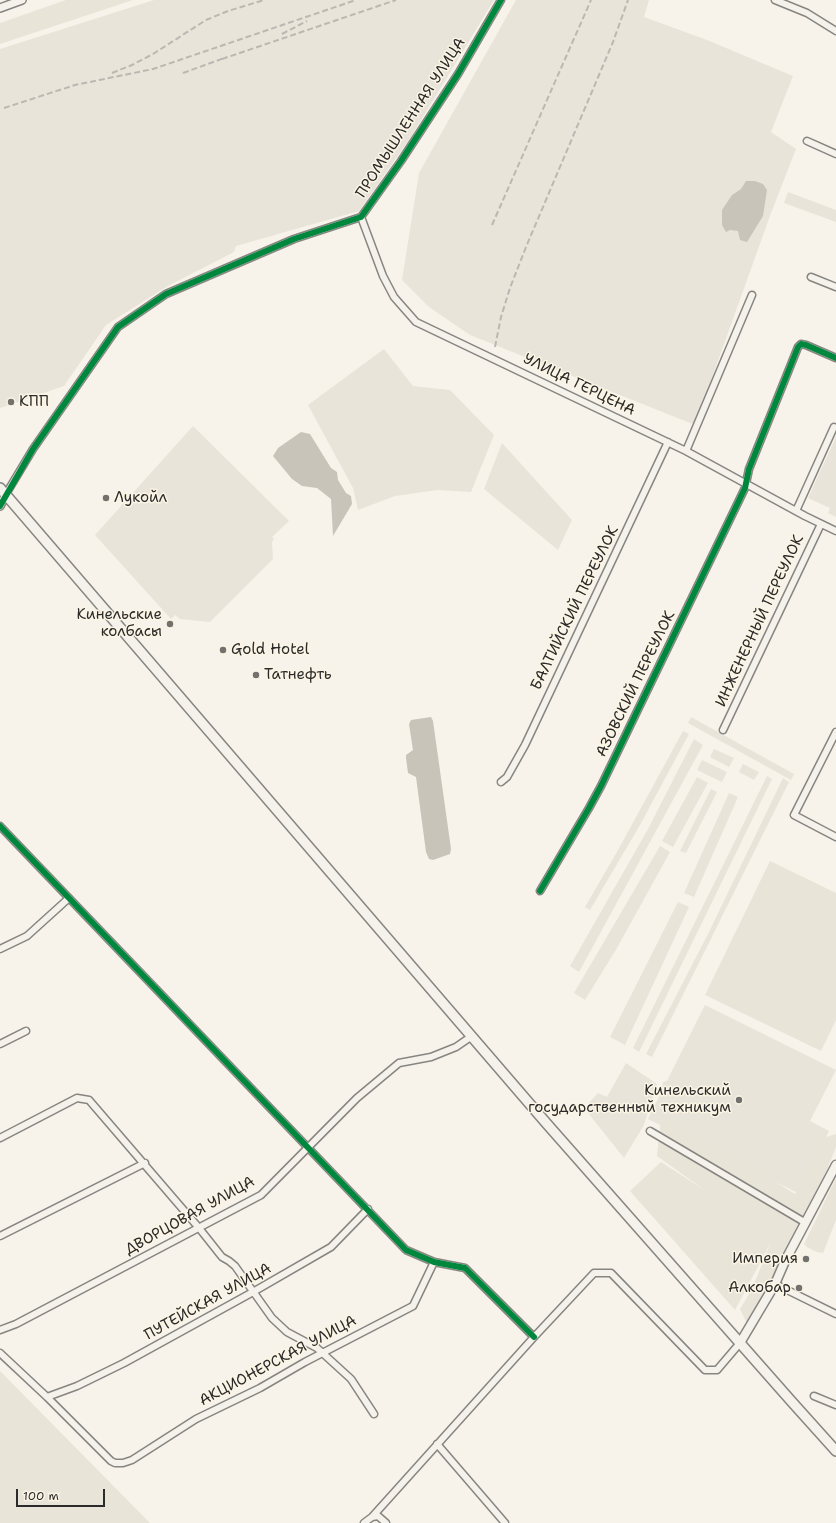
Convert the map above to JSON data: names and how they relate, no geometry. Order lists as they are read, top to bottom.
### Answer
{
  "streets": {
    "street": [
      "ПРОМЫШЛЕННАЯ УЛИЦА",
      "УЛИЦА ГЕРЦЕНА",
      "БАЛТИЙСКИЙ ПЕРЕУЛОК",
      "ИНЖЕНЕРНЫЙ ПЕРЕУЛОК",
      "АЗОВСКИЙ ПЕРЕУЛОК",
      "ДВОРЦОВАЯ УЛИЦА",
      "ПУТЕЙСКАЯ УЛИЦА",
      "АКЦИОНЕРСКАЯ УЛИЦА"
    ]
  },
  "crossings": [
    ["ПРОМЫШЛЕННАЯ УЛИЦА", "УЛИЦА ГЕРЦЕНА"],
    ["УЛИЦА ГЕРЦЕНА", "БАЛТИЙСКИЙ ПЕРЕУЛОК"],
    ["УЛИЦА ГЕРЦЕНА", "ИНЖЕНЕРНЫЙ ПЕРЕУЛОК"],
    ["УЛИЦА ГЕРЦЕНА", "АЗОВСКИЙ ПЕРЕУЛОК"],
    ["ПУТЕЙСКАЯ УЛИЦА", "АКЦИОНЕРСКАЯ УЛИЦА"]
  ],
  "places": [
    "КПП",
    "Лукойл",
    "Кинельские колбасы",
    "Gold Hotel",
    "Татнефть",
    "Кинельский государственный техникум",
    "Империя",
    "Алкобар"
  ],
  "scale_bar": "100 m"
}
